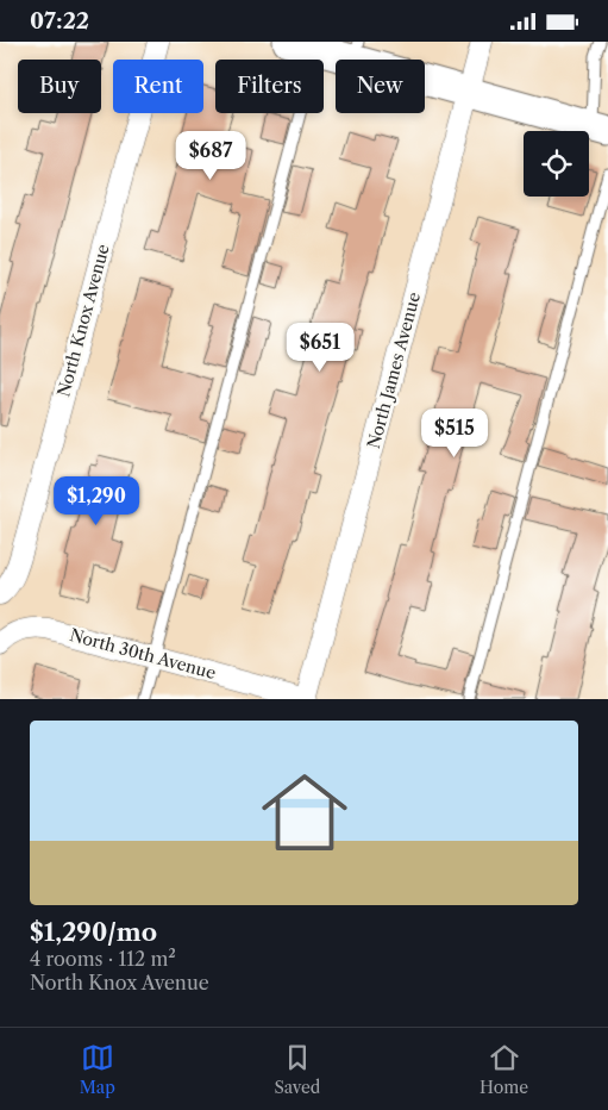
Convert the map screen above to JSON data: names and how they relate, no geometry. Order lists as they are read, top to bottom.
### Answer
{
  "streets": {
    "street": ["North Knox Avenue", "North James Avenue", "North 30th Avenue"]
  },
  "crossings": [
    ["North James Avenue", "North 30th Avenue"]
  ],
  "page": {
    "status": "07:22",
    "chip": [
      "Buy",
      "Rent",
      "Filters",
      "New"
    ],
    "price": [
      "$687",
      "$651",
      "$515",
      "$1,290"
    ],
    "list": [
      {
        "name": "$1,290/mo",
        "note": "4 rooms · 112 m² · North Knox Avenue"
      }
    ],
    "tabs": ["Map", "Saved", "Home"]
  }
}
